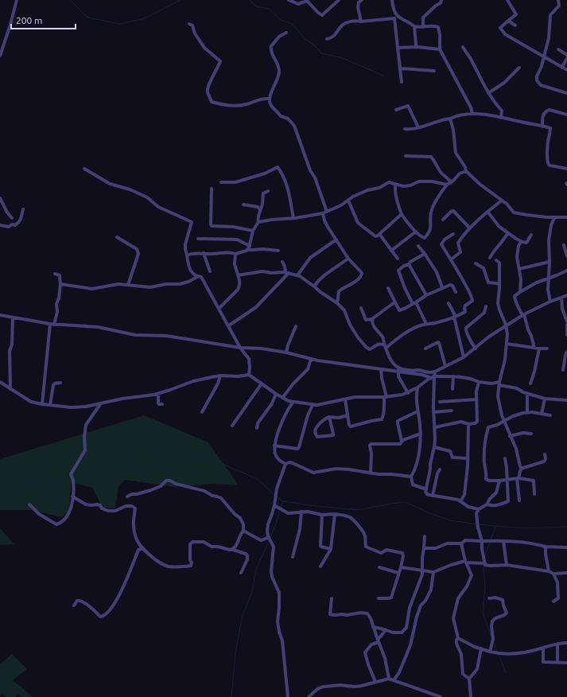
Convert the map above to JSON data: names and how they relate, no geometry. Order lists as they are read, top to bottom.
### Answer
{
  "scale_bar": "200 m"
}
